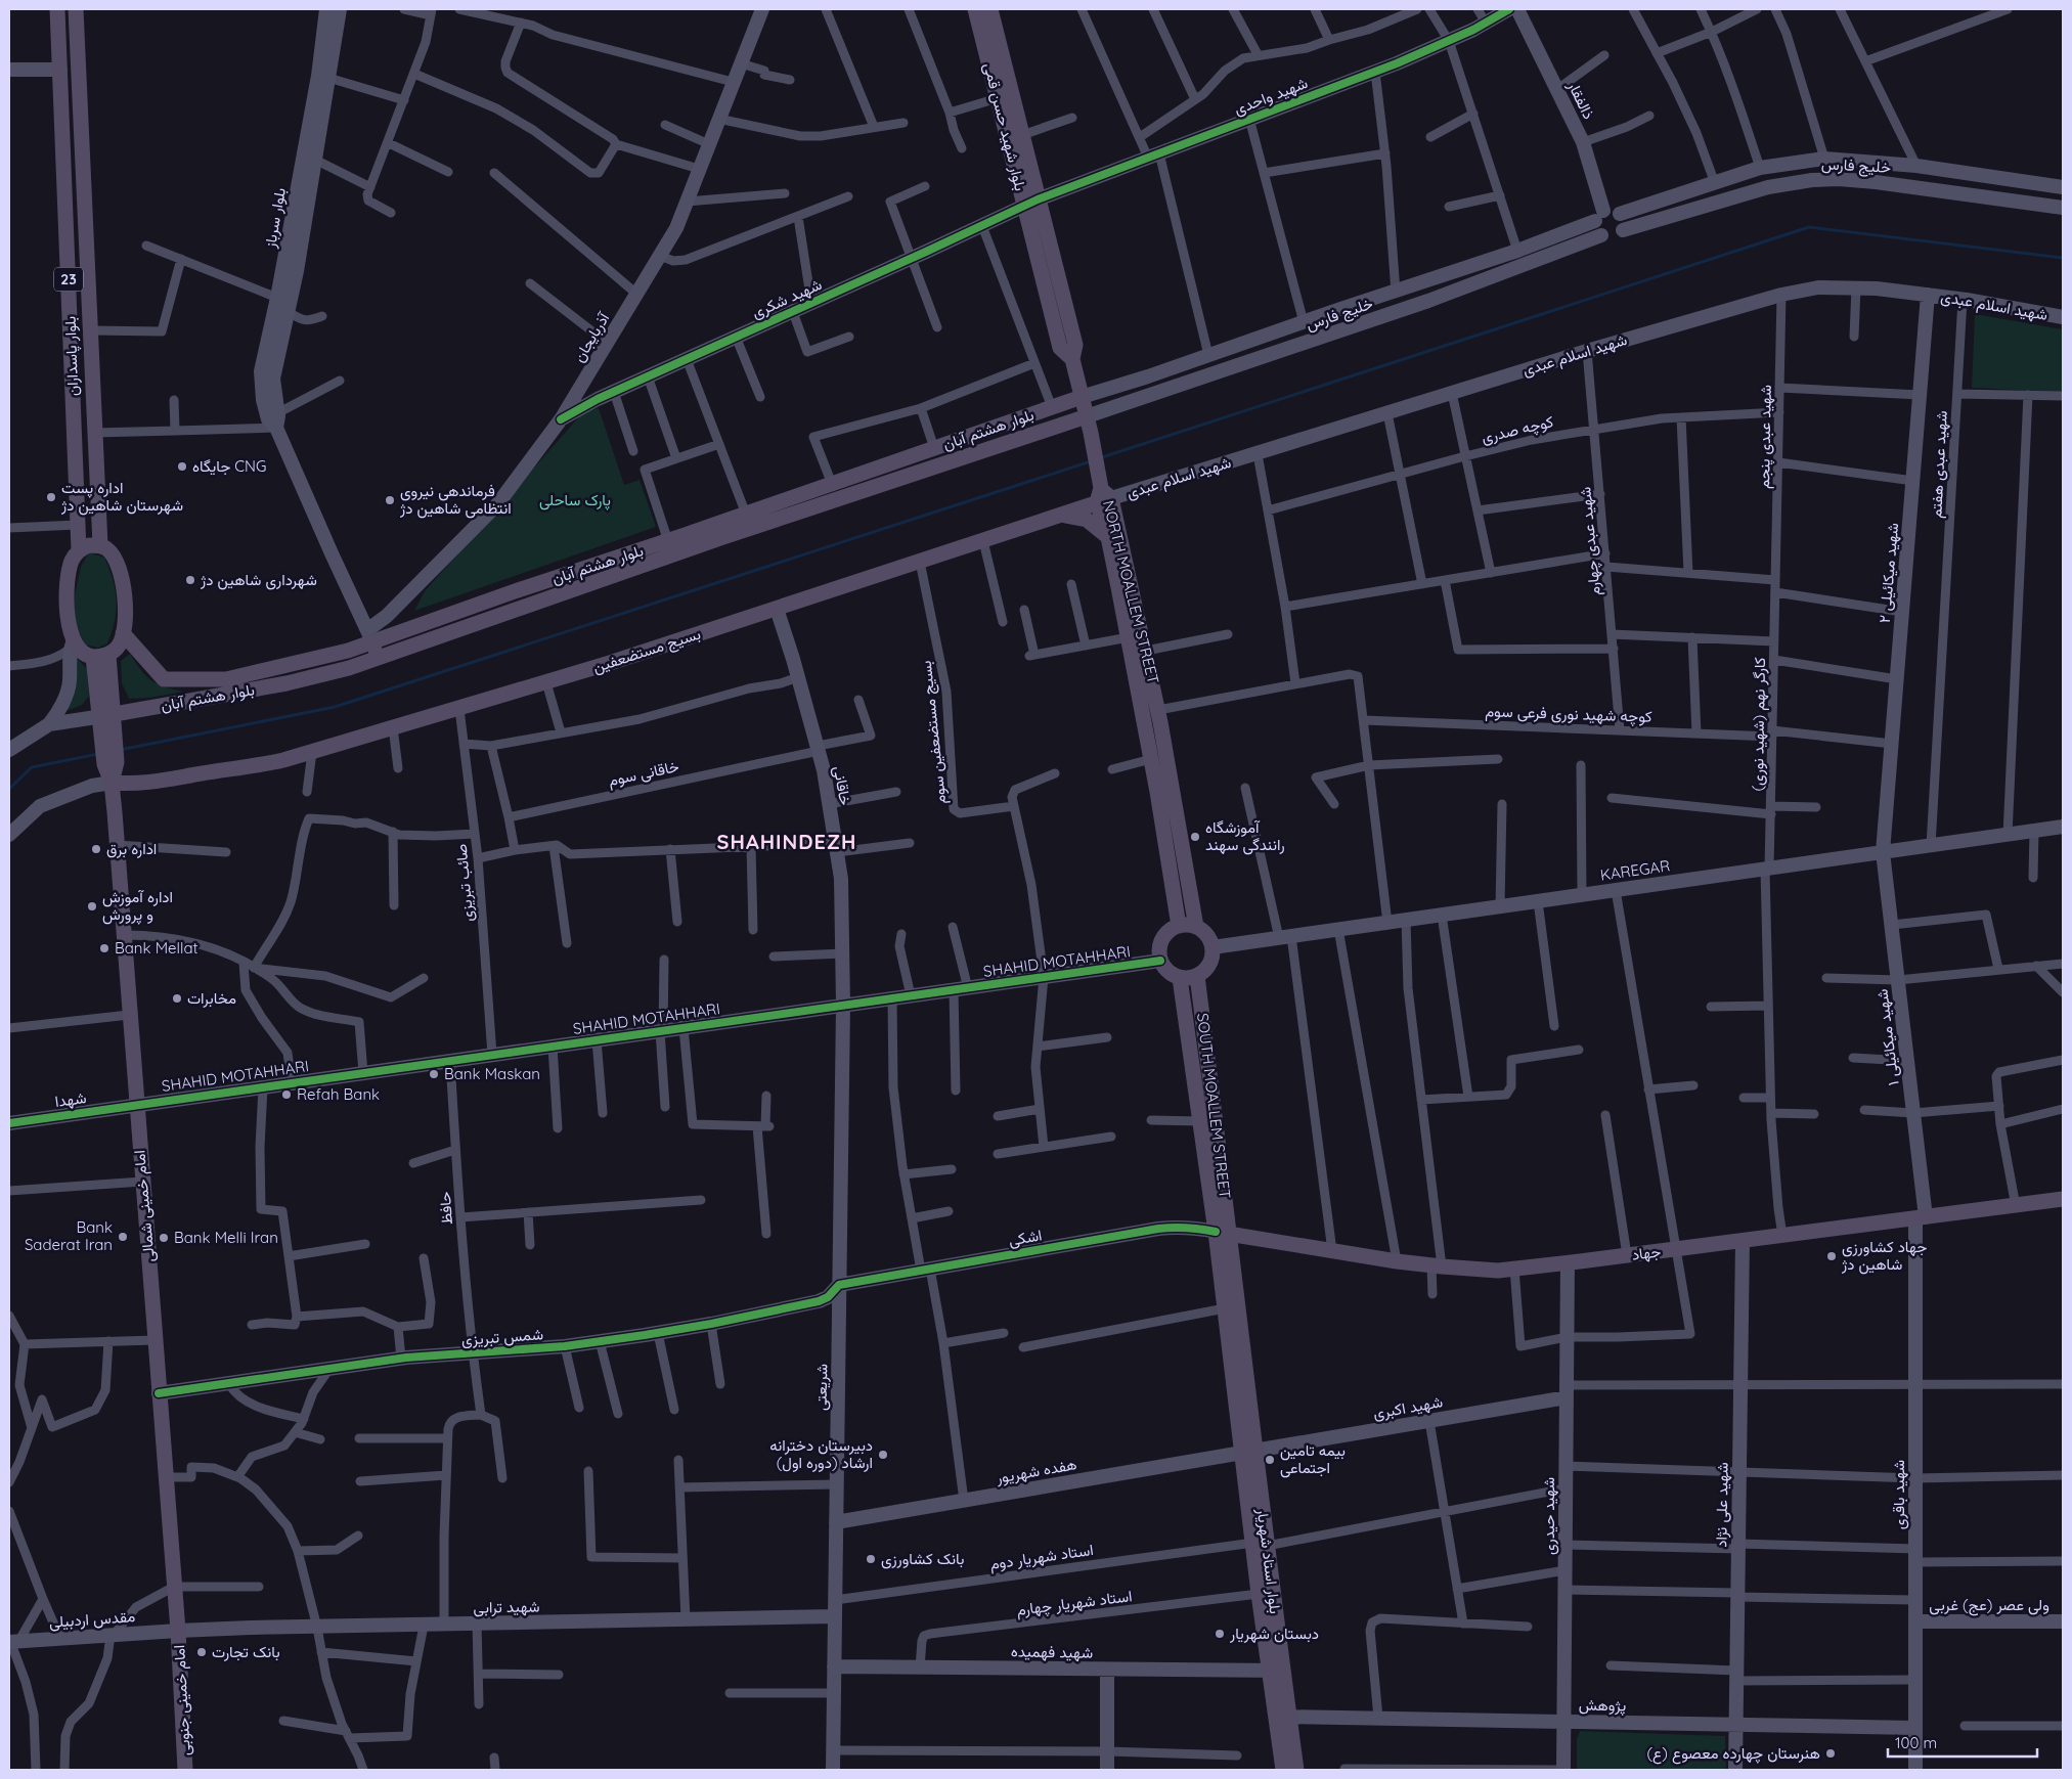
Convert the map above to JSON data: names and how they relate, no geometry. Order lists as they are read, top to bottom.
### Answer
{
  "streets": {
    "main road": [
      "بلوار شهید حسن قمی",
      "23",
      "بلوار پاسداران",
      "بلوار هشتم آبان",
      "NORTH MOALLEM STREET",
      "بسیج مستضعفین",
      "SOUTH MOALLEM STREET",
      "امام خمینی شمالی",
      "جهاد",
      "بلوار استاد شهریار",
      "امام خمینی جنوبی"
    ],
    "street": [
      "شهید واحدی",
      "ذالفقار",
      "خلیج فارس",
      "بلوار سرباز",
      "شهید شکری",
      "شهید اسلام عبدی",
      "آذربایجان",
      "کوچه صدری",
      "شهید عبدی پنجم",
      "شهید عبدی هفتم",
      "شهید عبدی چهارم",
      "شهید میکائیلی ۲",
      "کوچه شهید نوری فرعی سوم",
      "کارگر نهم (شهید نوری)",
      "بسیج مستضعفین سوم",
      "خاقانی سوم",
      "خاقانی",
      "KAREGAR",
      "صائب تبریزی",
      "SHAHID MOTAHHARI",
      "شهید میکائیلی ۱",
      "شهدا",
      "حافظ",
      "اشکی",
      "شمس تبریزی",
      "شریعتی",
      "شهید اکبری",
      "هفده شهریور",
      "شهید باقری",
      "شهید علی نژاد",
      "شهید حیدری",
      "استاد شهریار دوم",
      "استاد شهریار چهارم",
      "ولی عصر (عج) غربی",
      "شهید ترابی",
      "مقدس اردبیلی",
      "شهید فهمیده",
      "پژوهش"
    ]
  },
  "crossings": [
    ["شهید واحدی", "بلوار شهید حسن قمی"],
    ["شهید واحدی", "شهید شکری"],
    ["ذالفقار", "خلیج فارس"],
    ["بلوار شهید حسن قمی", "خلیج فارس"],
    ["بلوار شهید حسن قمی", "شهید شکری"],
    ["بلوار شهید حسن قمی", "شهید اسلام عبدی"],
    ["بلوار شهید حسن قمی", "بلوار هشتم آبان"],
    ["بلوار شهید حسن قمی", "NORTH MOALLEM STREET"],
    ["بلوار شهید حسن قمی", "بسیج مستضعفین"],
    ["خلیج فارس", "بلوار هشتم آبان"],
    ["بلوار سرباز", "آذربایجان"],
    ["بلوار سرباز", "بلوار هشتم آبان"],
    ["23", "بلوار پاسداران"],
    ["شهید شکری", "آذربایجان"],
    ["شهید اسلام عبدی", "شهید عبدی پنجم"],
    ["شهید اسلام عبدی", "شهید عبدی هفتم"],
    ["شهید اسلام عبدی", "شهید عبدی چهارم"],
    ["شهید اسلام عبدی", "شهید میکائیلی ۲"],
    ["شهید اسلام عبدی", "NORTH MOALLEM STREET"],
    ["شهید اسلام عبدی", "بسیج مستضعفین"],
    ["آذربایجان", "بلوار هشتم آبان"],
    ["بلوار هشتم آبان", "امام خمینی شمالی"],
    ["کوچه صدری", "شهید عبدی پنجم"],
    ["کوچه صدری", "شهید عبدی چهارم"],
    ["شهید عبدی پنجم", "کارگر نهم (شهید نوری)"],
    ["شهید عبدی هفتم", "KAREGAR"],
    ["شهید عبدی چهارم", "کوچه شهید نوری فرعی سوم"],
    ["شهید میکائیلی ۲", "کوچه شهید نوری فرعی سوم"],
    ["شهید میکائیلی ۲", "KAREGAR"],
    ["شهید میکائیلی ۲", "شهید میکائیلی ۱"],
    ["NORTH MOALLEM STREET", "بسیج مستضعفین"],
    ["NORTH MOALLEM STREET", "KAREGAR"],
    ["NORTH MOALLEM STREET", "SHAHID MOTAHHARI"],
    ["NORTH MOALLEM STREET", "SOUTH MOALLEM STREET"],
    ["بسیج مستضعفین", "بسیج مستضعفین سوم"],
    ["بسیج مستضعفین", "خاقانی"],
    ["بسیج مستضعفین", "صائب تبریزی"],
    ["بسیج مستضعفین", "امام خمینی شمالی"],
    ["کوچه شهید نوری فرعی سوم", "کارگر نهم (شهید نوری)"],
    ["کارگر نهم (شهید نوری)", "KAREGAR"],
    ["کارگر نهم (شهید نوری)", "جهاد"],
    ["خاقانی سوم", "خاقانی"],
    ["خاقانی", "SHAHID MOTAHHARI"],
    ["خاقانی", "شریعتی"],
    ["KAREGAR", "SHAHID MOTAHHARI"],
    ["KAREGAR", "شهید میکائیلی ۱"],
    ["KAREGAR", "SOUTH MOALLEM STREET"],
    ["صائب تبریزی", "SHAHID MOTAHHARI"],
    ["SHAHID MOTAHHARI", "شهدا"],
    ["SHAHID MOTAHHARI", "SOUTH MOALLEM STREET"],
    ["SHAHID MOTAHHARI", "امام خمینی شمالی"],
    ["SHAHID MOTAHHARI", "حافظ"],
    ["SHAHID MOTAHHARI", "شریعتی"],
    ["شهید میکائیلی ۱", "جهاد"],
    ["شهید میکائیلی ۱", "شهید باقری"],
    ["شهدا", "امام خمینی شمالی"],
    ["SOUTH MOALLEM STREET", "اشکی"],
    ["SOUTH MOALLEM STREET", "جهاد"],
    ["SOUTH MOALLEM STREET", "شهید اکبری"],
    ["SOUTH MOALLEM STREET", "هفده شهریور"],
    ["SOUTH MOALLEM STREET", "بلوار استاد شهریار"],
    ["امام خمینی شمالی", "شمس تبریزی"],
    ["امام خمینی شمالی", "شهید ترابی"],
    ["امام خمینی شمالی", "مقدس اردبیلی"],
    ["امام خمینی شمالی", "امام خمینی جنوبی"],
    ["حافظ", "شمس تبریزی"],
    ["اشکی", "جهاد"],
    ["اشکی", "شمس تبریزی"],
    ["اشکی", "شریعتی"],
    ["جهاد", "شهید باقری"],
    ["جهاد", "شهید علی نژاد"],
    ["جهاد", "شهید حیدری"],
    ["شمس تبریزی", "شریعتی"],
    ["شریعتی", "هفده شهریور"],
    ["شریعتی", "استاد شهریار دوم"],
    ["شریعتی", "شهید ترابی"],
    ["شریعتی", "شهید فهمیده"],
    ["شهید اکبری", "هفده شهریور"],
    ["شهید اکبری", "شهید حیدری"],
    ["شهید اکبری", "بلوار استاد شهریار"],
    ["هفده شهریور", "بلوار استاد شهریار"],
    ["شهید باقری", "ولی عصر (عج) غربی"],
    ["شهید باقری", "پژوهش"],
    ["شهید علی نژاد", "پژوهش"],
    ["شهید حیدری", "استاد شهریار دوم"],
    ["شهید حیدری", "پژوهش"],
    ["استاد شهریار دوم", "بلوار استاد شهریار"],
    ["بلوار استاد شهریار", "استاد شهریار چهارم"],
    ["بلوار استاد شهریار", "شهید فهمیده"],
    ["بلوار استاد شهریار", "پژوهش"],
    ["استاد شهریار چهارم", "شهید فهمیده"],
    ["شهید ترابی", "مقدس اردبیلی"],
    ["شهید ترابی", "امام خمینی جنوبی"],
    ["مقدس اردبیلی", "امام خمینی جنوبی"]
  ],
  "districts": ["SHAHINDEZH"],
  "parks": ["پارک ساحلی"],
  "places": [
    "جایگاه CNG",
    "اداره پست شهرستان شاهین دژ",
    "فرماندهی نیروی انتظامی شاهین دژ",
    "شهرداری شاهین دژ",
    "آموزشگاه رانندگی سهند",
    "اداره برق",
    "اداره آموزش و پرورش",
    "Bank Mellat",
    "مخابرات",
    "Bank Maskan",
    "Refah Bank",
    "Bank Saderat Iran",
    "Bank Melli Iran",
    "جهاد کشاورزى شاهین دژ",
    "دبیرستان دخترانه ارشاد (دوره اول)",
    "بیمه تامین اجتماعی",
    "بانک کشاورزی",
    "دبستان شهریار",
    "بانک تجارت",
    "هنرستان چهارده معصوع (ع)"
  ],
  "scale_bar": "100 m"
}
